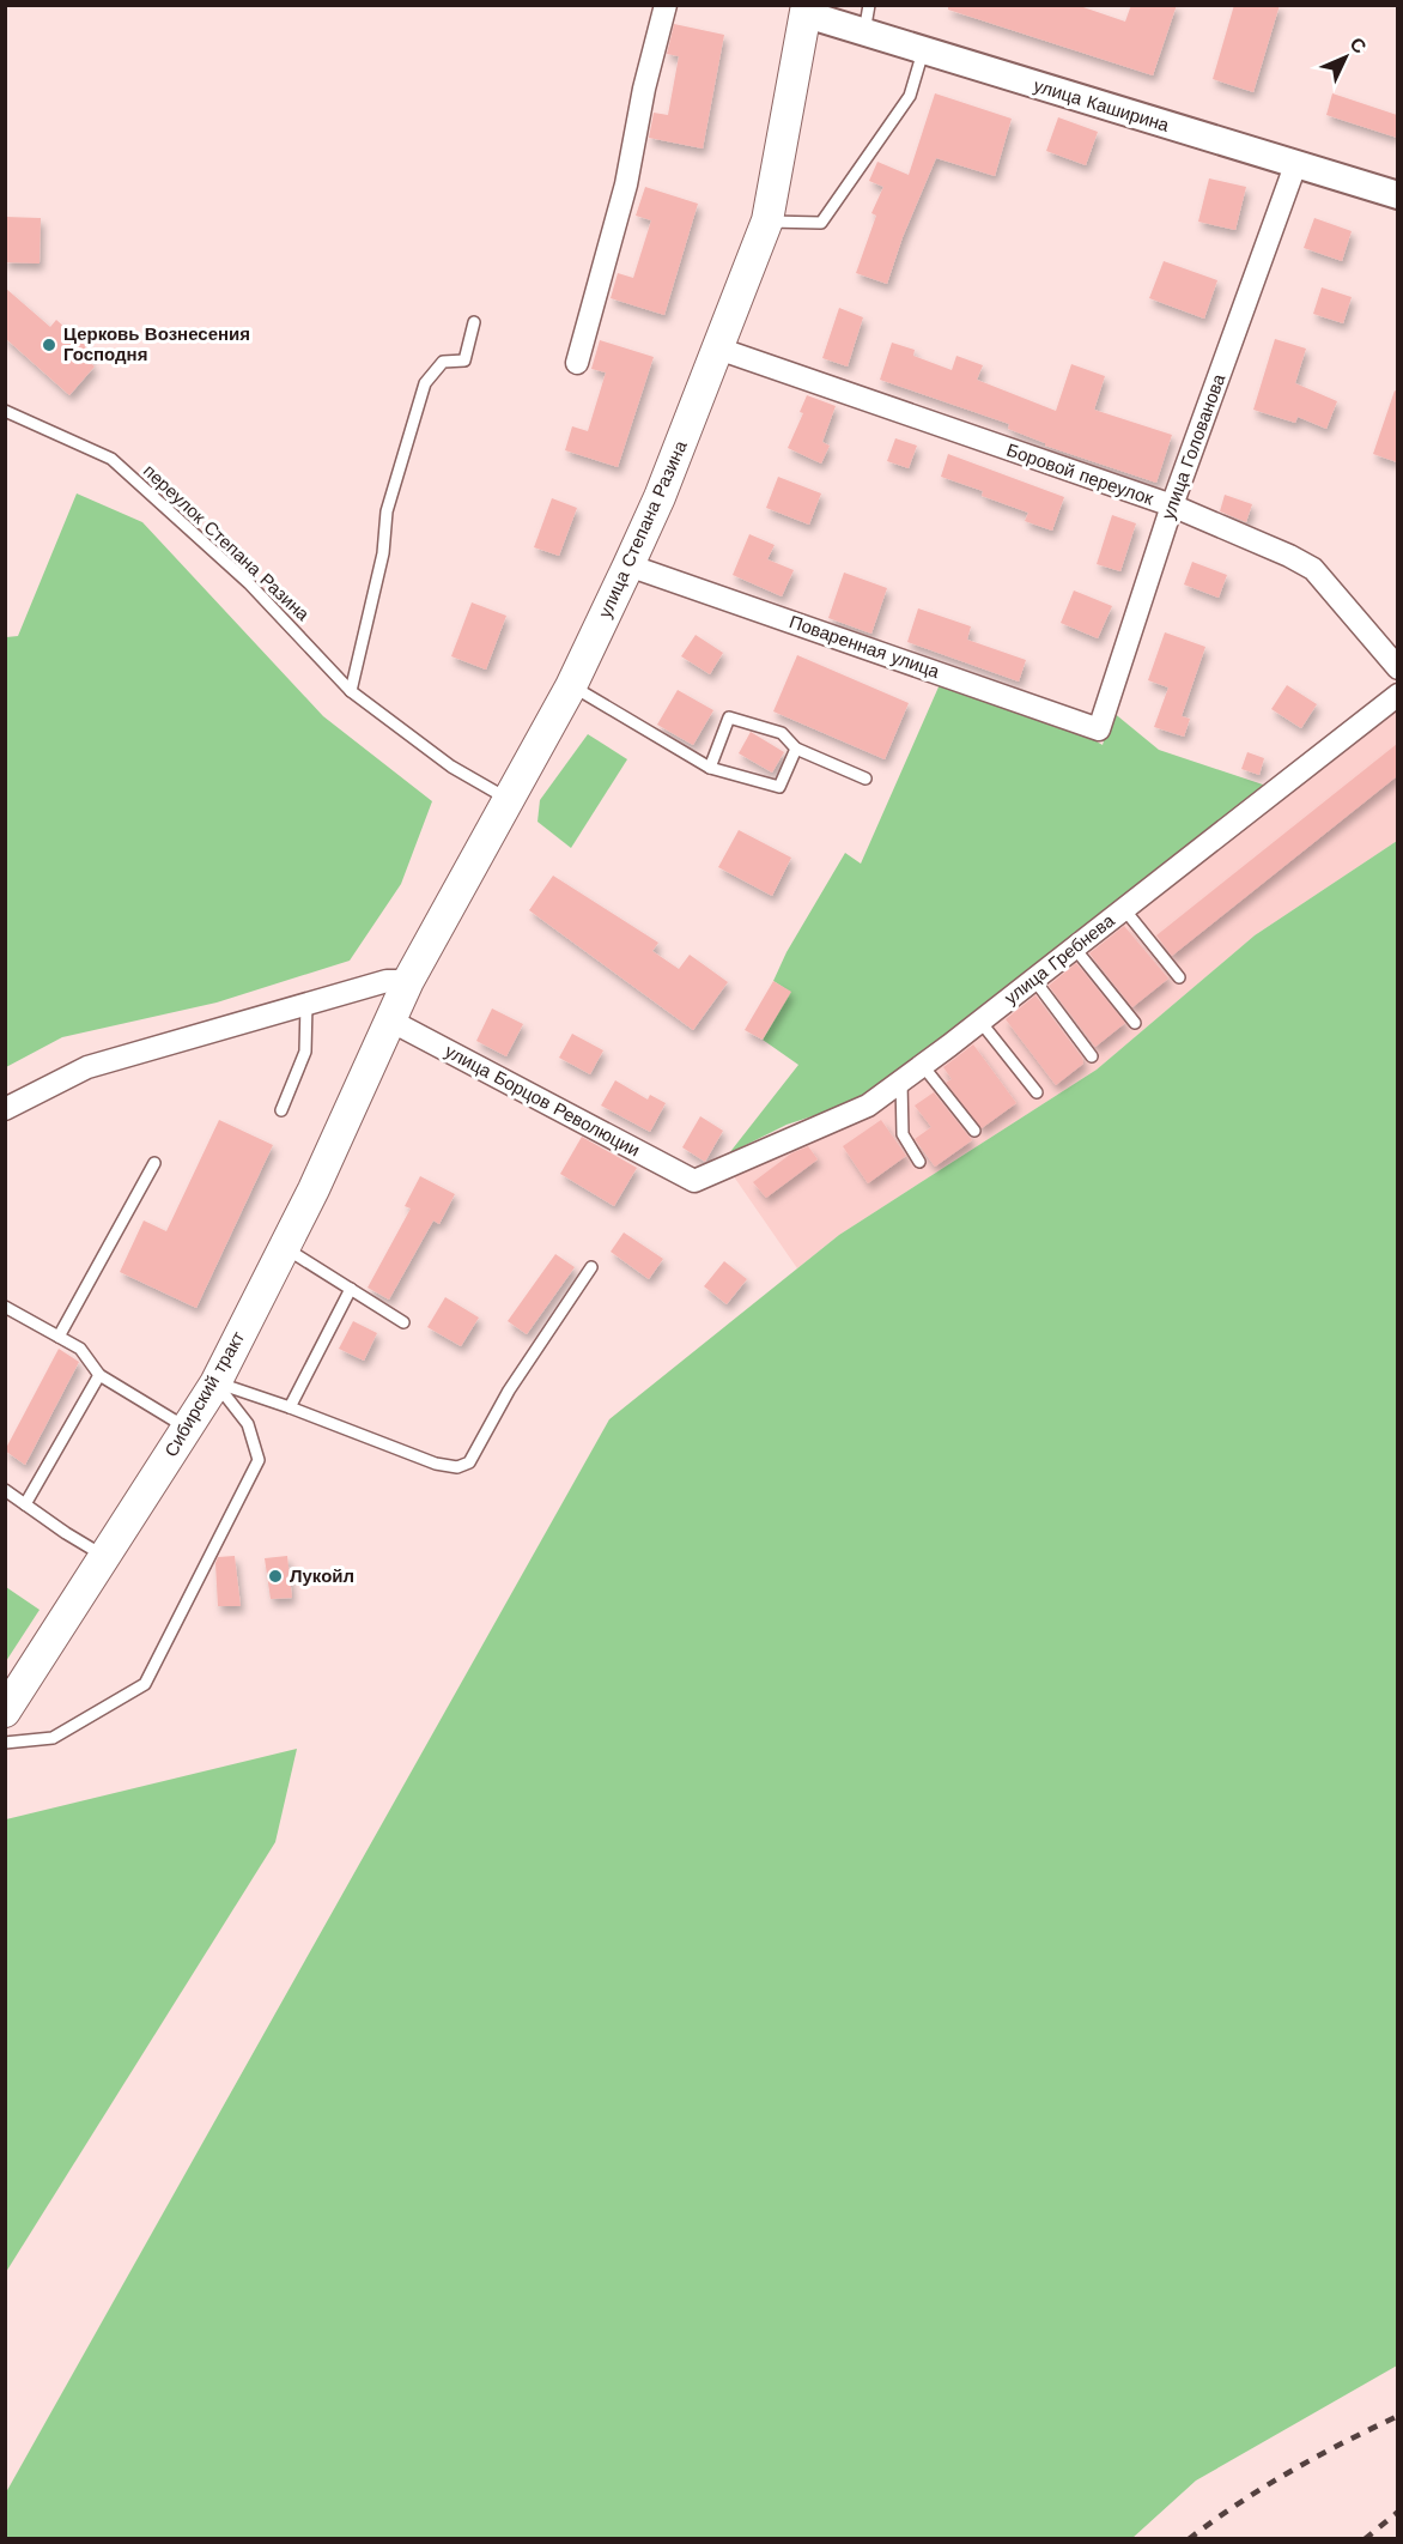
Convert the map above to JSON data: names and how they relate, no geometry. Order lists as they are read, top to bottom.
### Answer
{
  "streets": {
    "main road": ["улица Степана Разина", "Сибирский тракт"],
    "street": [
      "улица Каширина",
      "улица Голованова",
      "Боровой переулок",
      "Поваренная улица",
      "улица Гребнева",
      "улица Борцов Революции"
    ],
    "lane": ["переулок Степана Разина"]
  },
  "crossings": [
    ["улица Каширина", "улица Голованова"],
    ["улица Каширина", "улица Степана Разина"],
    ["улица Голованова", "Боровой переулок"],
    ["улица Голованова", "Поваренная улица"],
    ["Боровой переулок", "улица Степана Разина"],
    ["улица Степана Разина", "переулок Степана Разина"],
    ["улица Степана Разина", "Поваренная улица"],
    ["улица Степана Разина", "улица Борцов Революции"],
    ["улица Степана Разина", "Сибирский тракт"],
    ["улица Гребнева", "улица Борцов Революции"],
    ["улица Борцов Революции", "Сибирский тракт"]
  ],
  "places": ["Церковь Вознесения Господня", "Лукойл"],
  "north": "top right"
}
